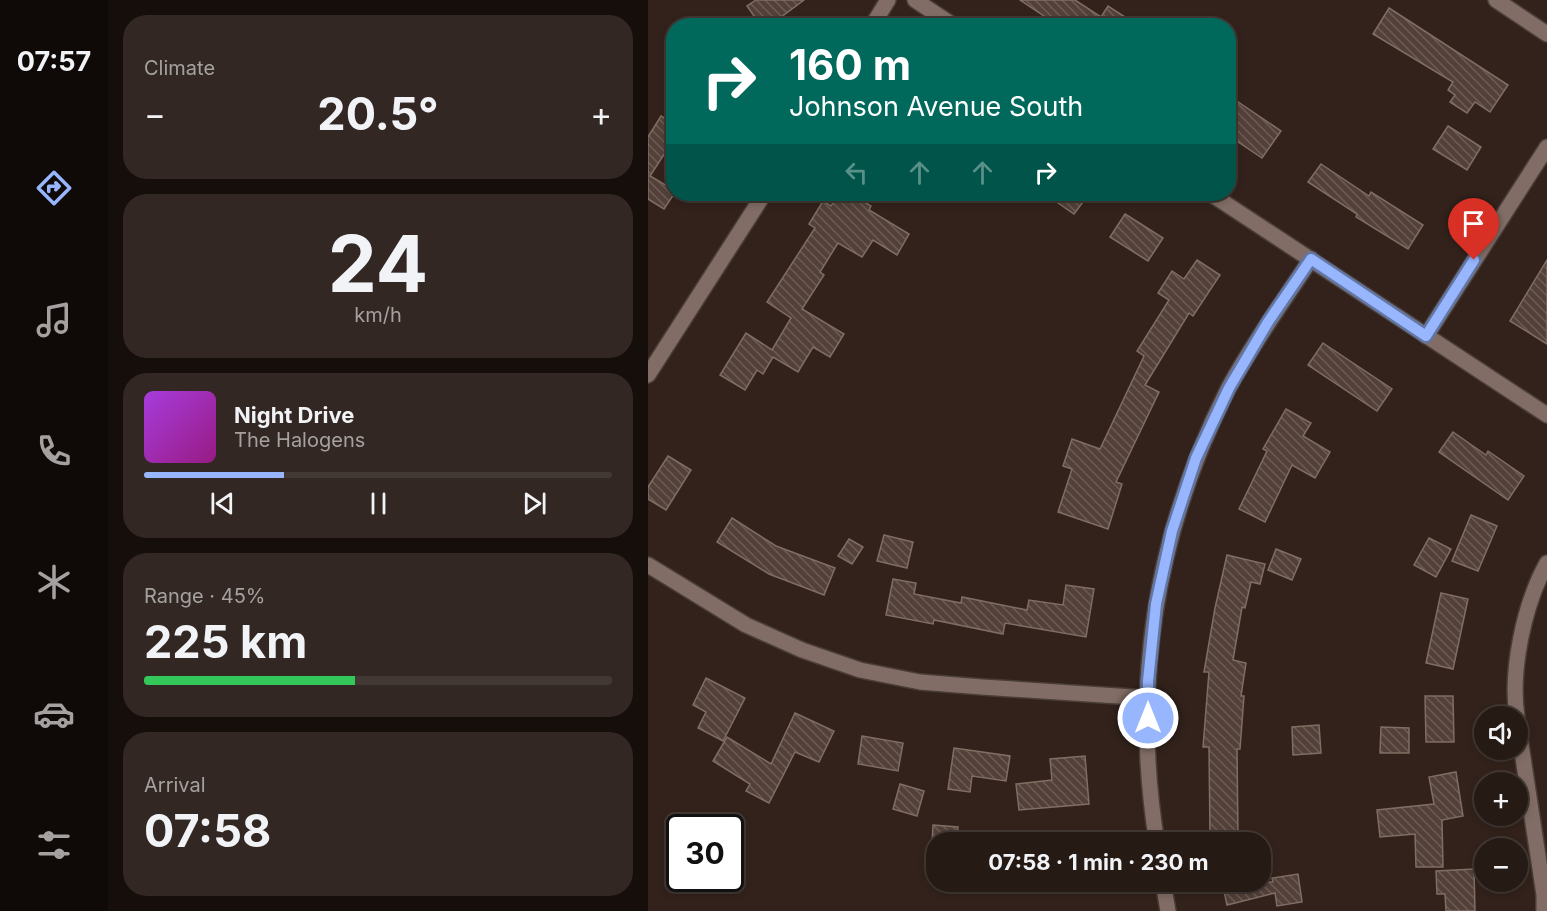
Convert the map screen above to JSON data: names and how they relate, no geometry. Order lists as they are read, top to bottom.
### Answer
{
  "page": {
    "tabs": "07:57",
    "tile": [
      "Climate",
      ["24", "km/h"],
      ["Range · 45%", "225 km"],
      ["Arrival", "07:58"]
    ],
    "turn": ["160 m", "Johnson Avenue South"],
    "heat": ["−", "20.5°", "+"],
    "song": ["Night Drive", "The Halogens"],
    "map_buttons": ["+", "−"],
    "limit": "30",
    "trip": "07:58 · 1 min · 230 m"
  }
}
